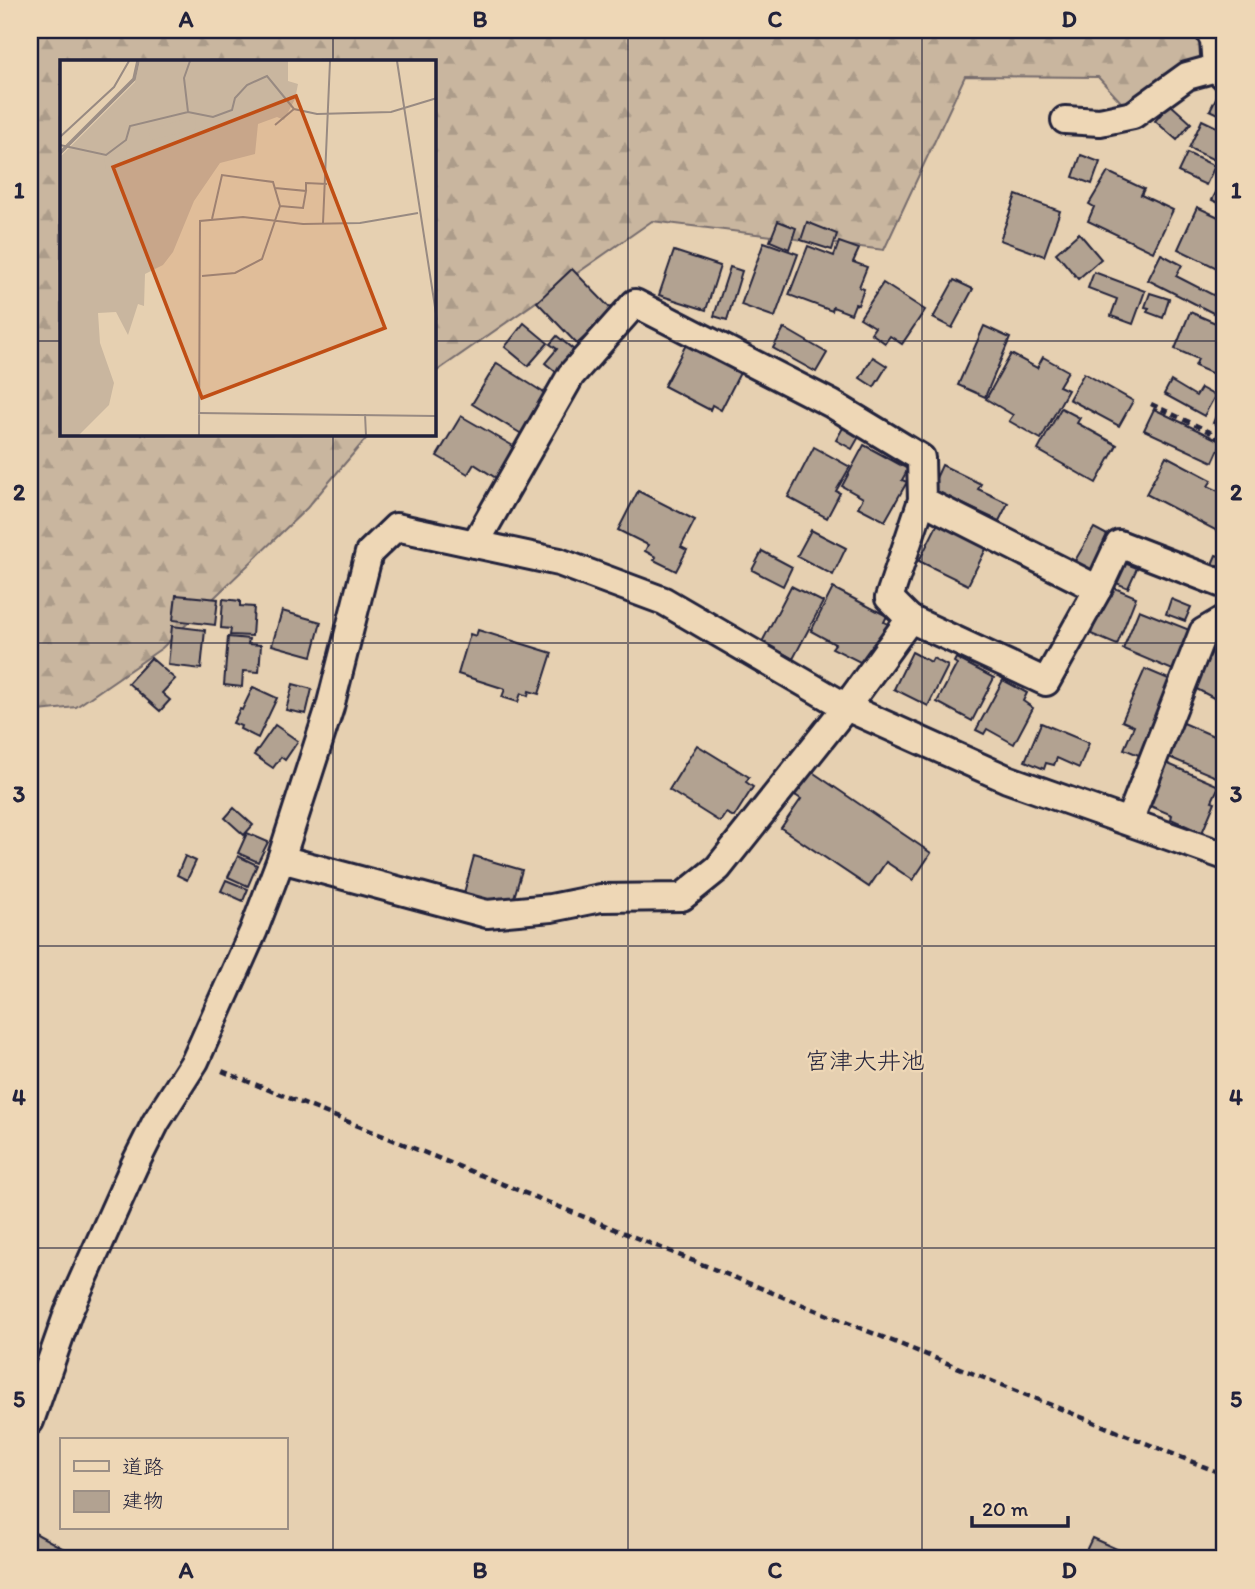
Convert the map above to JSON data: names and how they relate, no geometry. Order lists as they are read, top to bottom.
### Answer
{
  "districts": ["宮津大井池"],
  "legend": ["道路", "建物"],
  "scale_bar": "20 m",
  "grid": {
    "columns": [
      "A",
      "B",
      "C",
      "D"
    ],
    "rows": [
      "1",
      "2",
      "3",
      "4",
      "5"
    ]
  }
}
